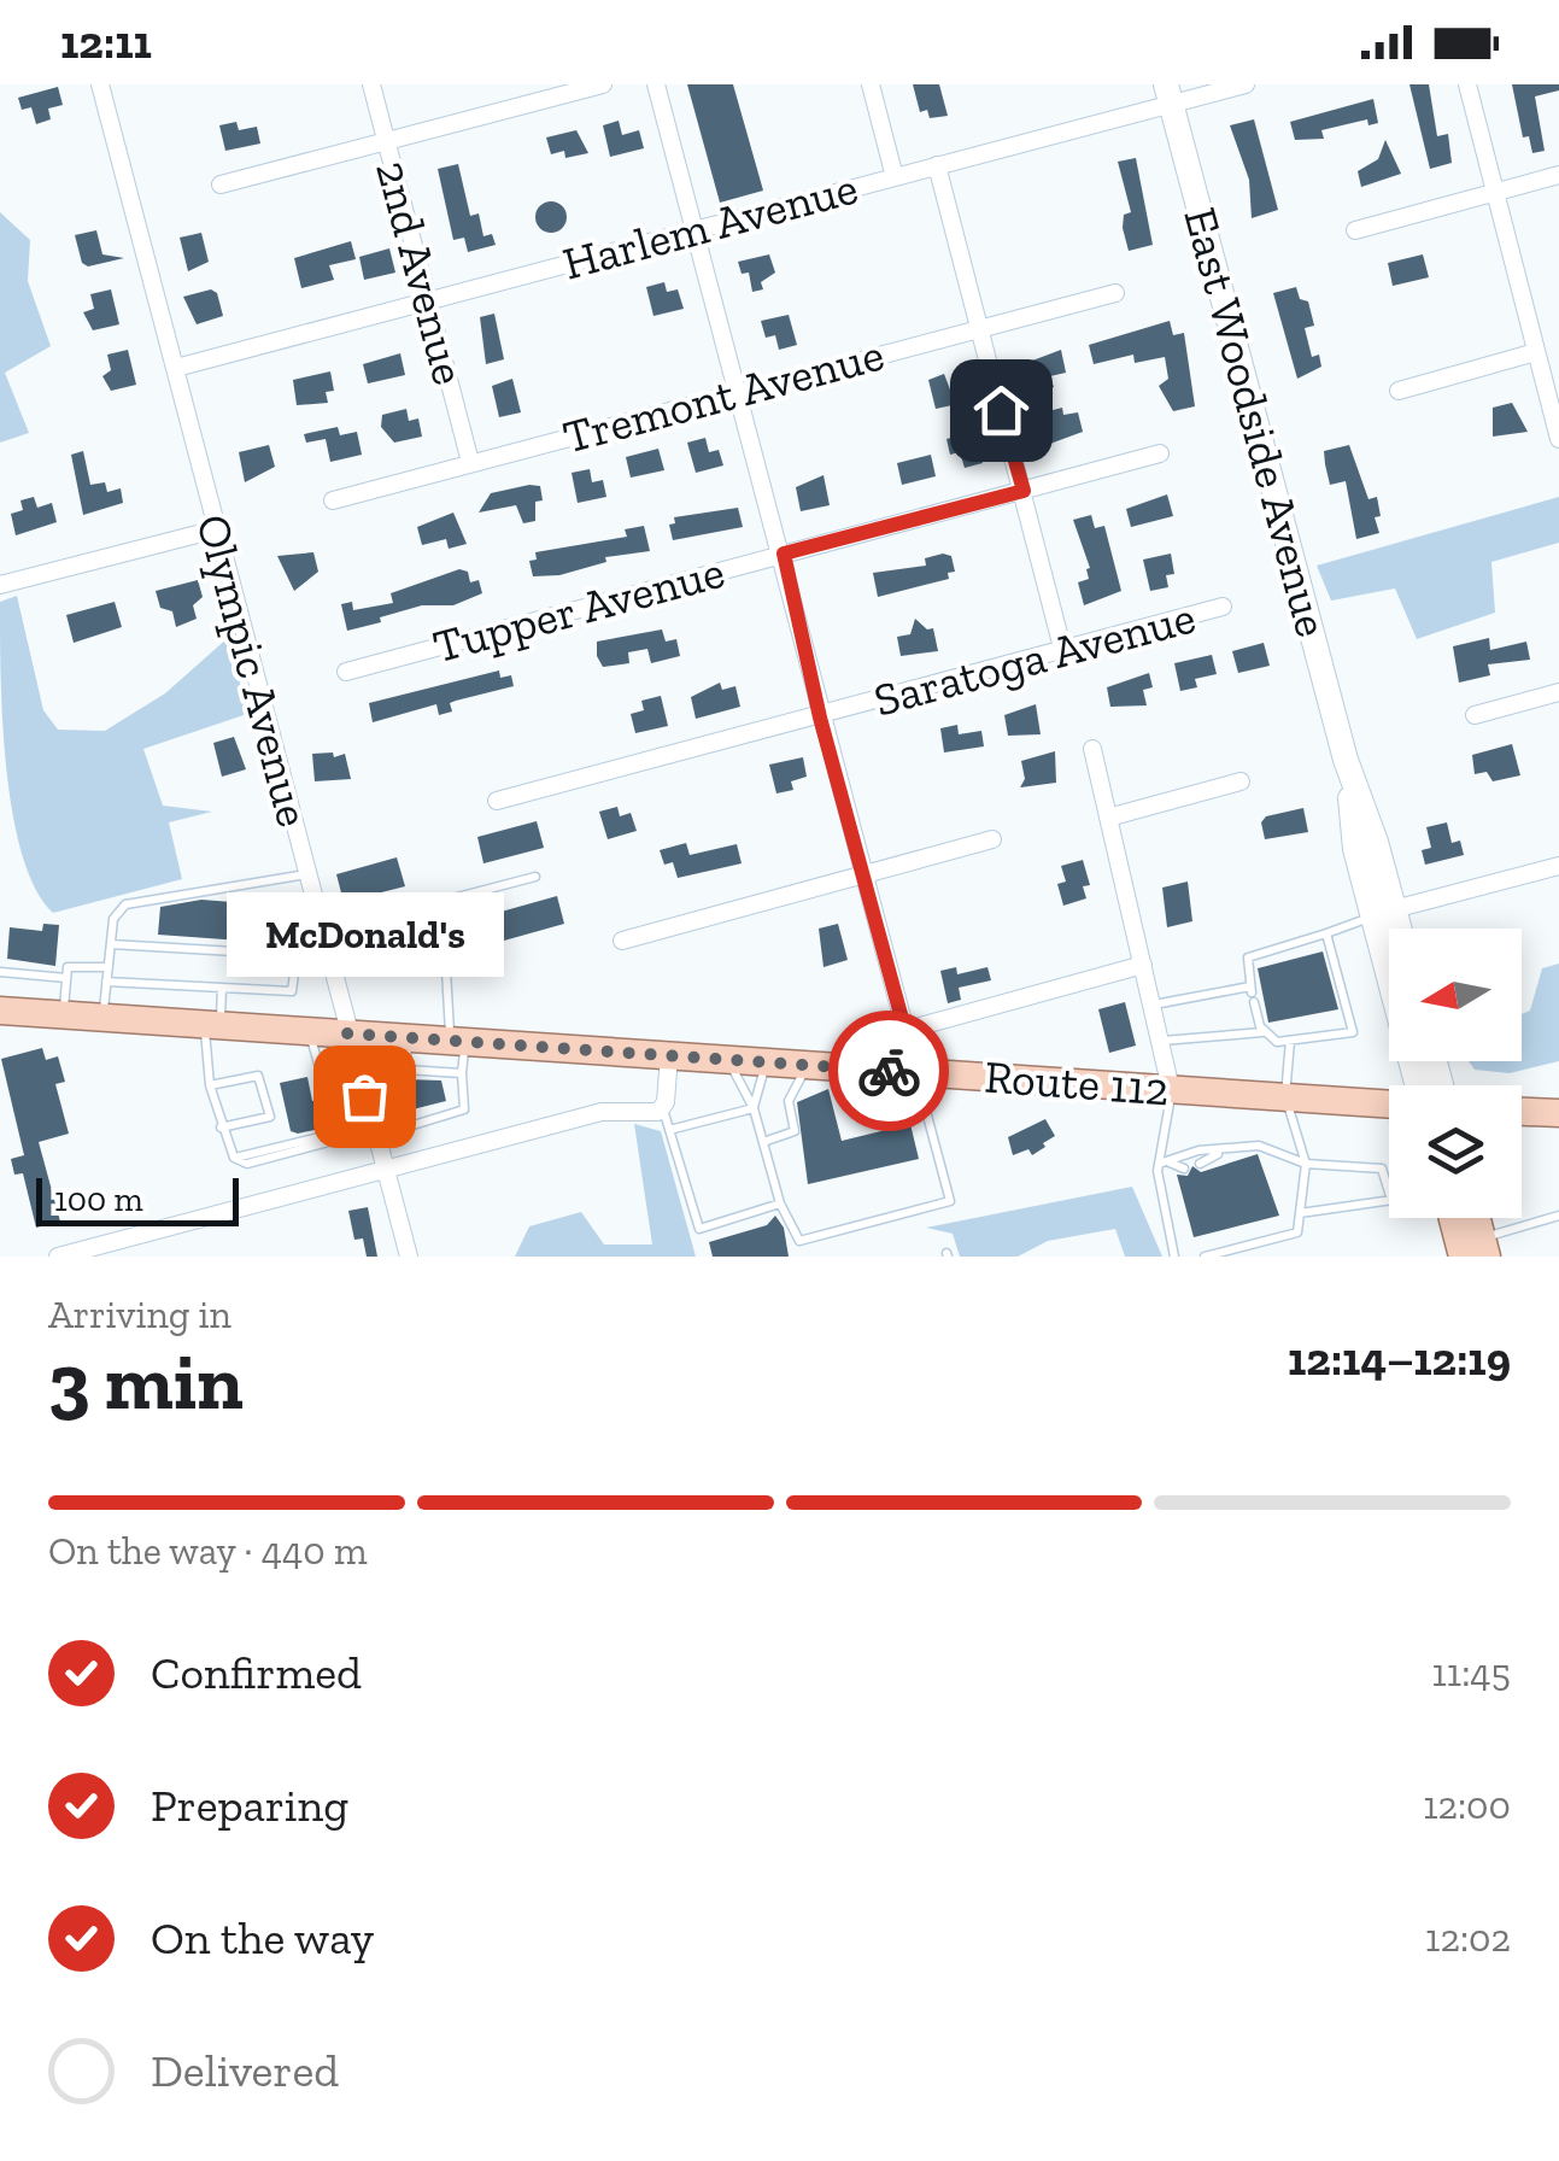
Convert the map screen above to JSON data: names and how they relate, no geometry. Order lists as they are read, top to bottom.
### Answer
{
  "streets": {
    "main road": ["East Woodside Avenue", "Route 112"],
    "street": [
      "Harlem Avenue",
      "2nd Avenue",
      "Tremont Avenue",
      "Tupper Avenue",
      "Saratoga Avenue",
      "Olympic Avenue"
    ]
  },
  "crossings": [
    ["Harlem Avenue", "2nd Avenue"],
    ["Harlem Avenue", "East Woodside Avenue"],
    ["Harlem Avenue", "Olympic Avenue"],
    ["2nd Avenue", "Tremont Avenue"],
    ["Olympic Avenue", "Route 112"]
  ],
  "places": ["McDonald's"],
  "scale_bar": "100 m",
  "north": "left",
  "page": {
    "status": "12:11",
    "bubble": "McDonald's",
    "scale": "100 m",
    "heading": ["3 min", "Arriving in", "12:14–12:19"],
    "bar": "On the way · 440 m",
    "list": [
      ["Confirmed", "11:45"],
      ["Preparing", "12:00"],
      ["On the way", "12:02"],
      "Delivered"
    ]
  }
}
